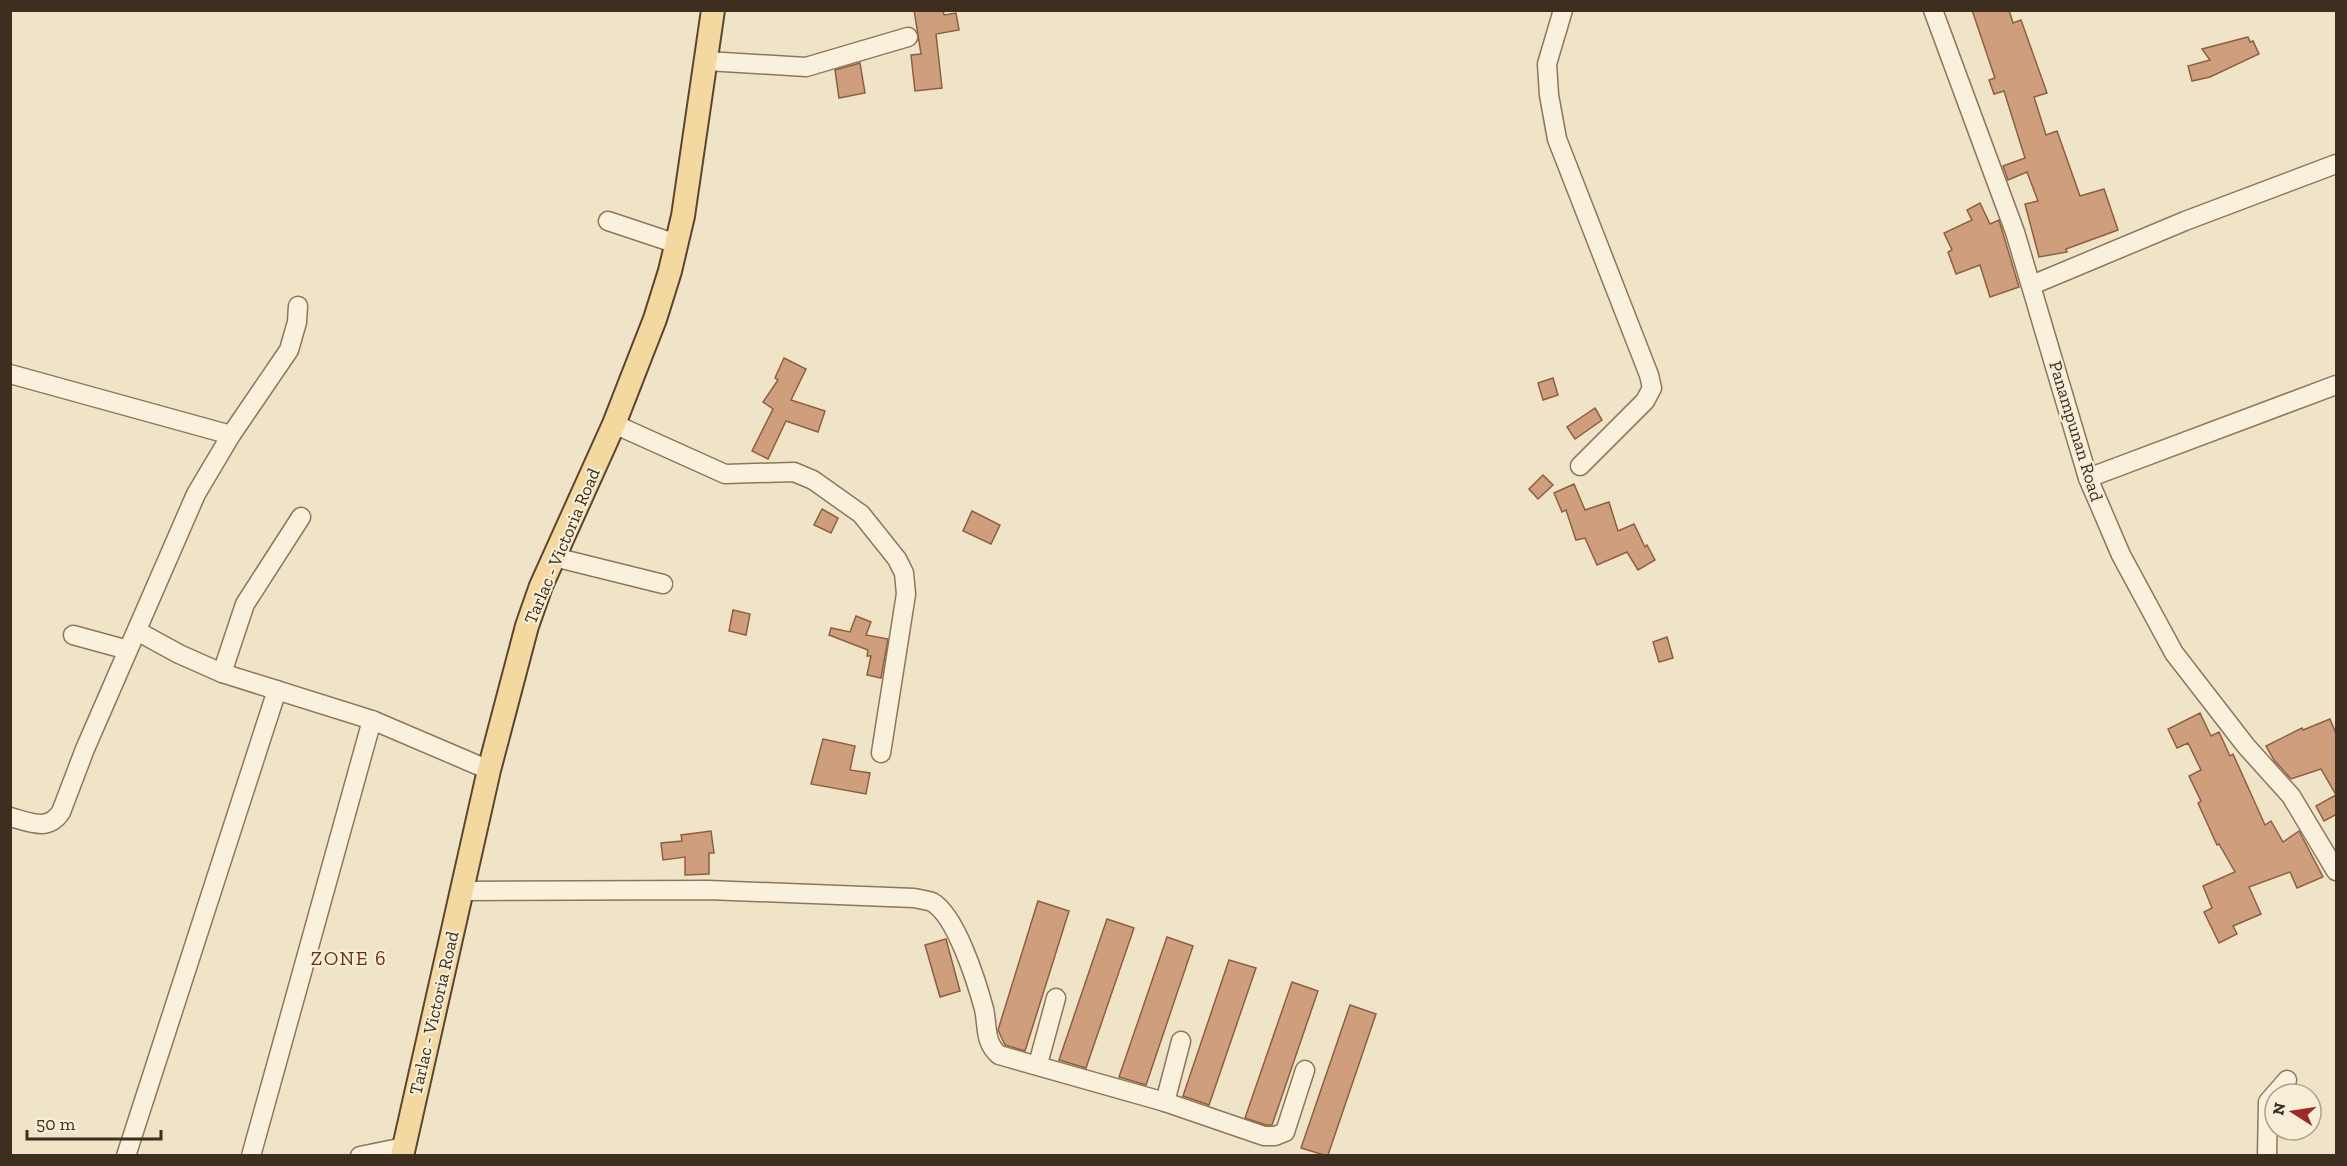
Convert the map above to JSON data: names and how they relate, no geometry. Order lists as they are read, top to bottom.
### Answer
{
  "streets": {
    "main road": ["Tarlac - Victoria Road"],
    "street": ["Panampunan Road"]
  },
  "districts": ["ZONE 6"],
  "scale_bar": "50 m",
  "north": "left"
}
